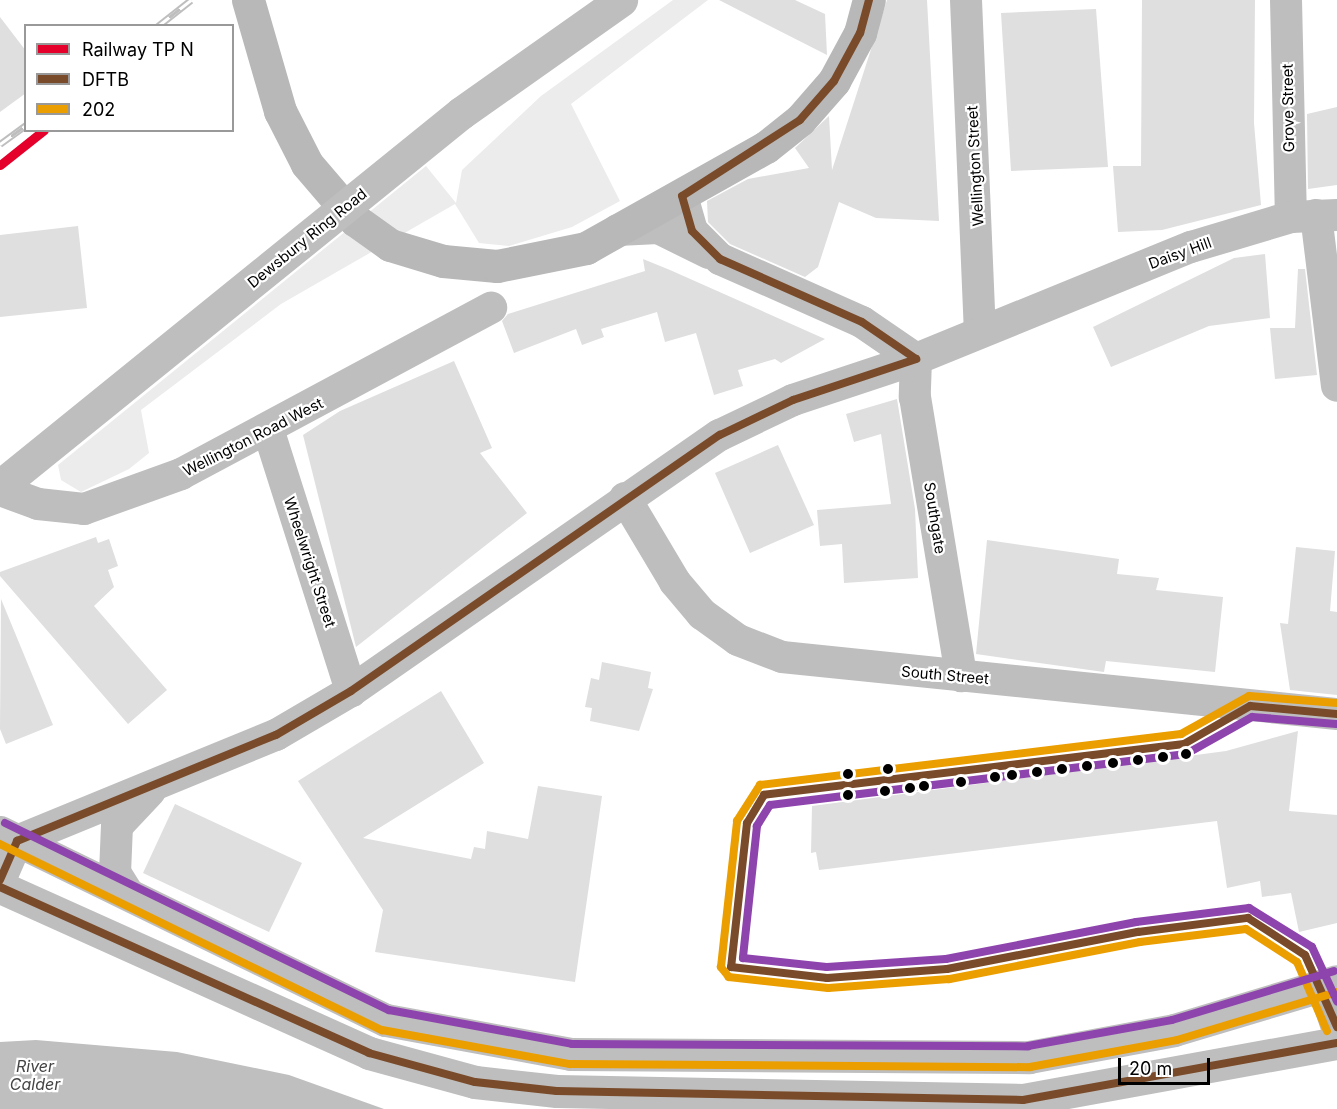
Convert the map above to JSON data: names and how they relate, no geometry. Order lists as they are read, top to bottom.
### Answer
{
  "streets": {
    "highway": ["Dewsbury Ring Road"],
    "street": [
      "Grove Street",
      "Wellington Street",
      "Daisy Hill",
      "Wellington Road West",
      "Southgate",
      "Wheelwright Street",
      "South Street"
    ]
  },
  "crossings": [
    ["Grove Street", "Daisy Hill"],
    ["Wellington Street", "Daisy Hill"],
    ["Dewsbury Ring Road", "Wellington Road West"],
    ["Daisy Hill", "Southgate"],
    ["Daisy Hill", "Wheelwright Street"],
    ["Daisy Hill", "South Street"],
    ["Wellington Road West", "Wheelwright Street"],
    ["Southgate", "South Street"]
  ],
  "water": ["River Calder"],
  "lines": ["transit line DFTB", "transit line 202"],
  "legend": ["Railway TP N", "DFTB", "202"],
  "scale_bar": "20 m"
}
